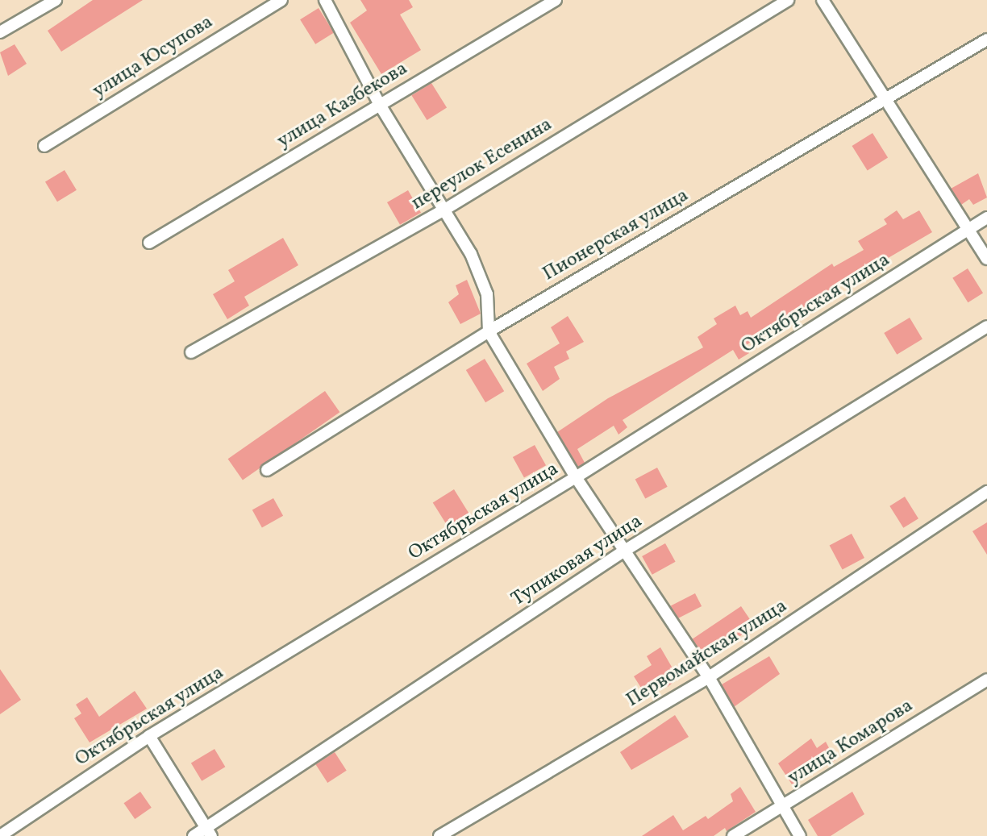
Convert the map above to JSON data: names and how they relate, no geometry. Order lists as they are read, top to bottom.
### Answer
{
  "streets": {
    "street": [
      "улица Юсупова",
      "улица Казбекова",
      "переулок Есенина",
      "Пионерская улица",
      "Октябрьская улица",
      "Тупиковая улица",
      "Первомайская улица",
      "улица Комарова"
    ]
  }
}
